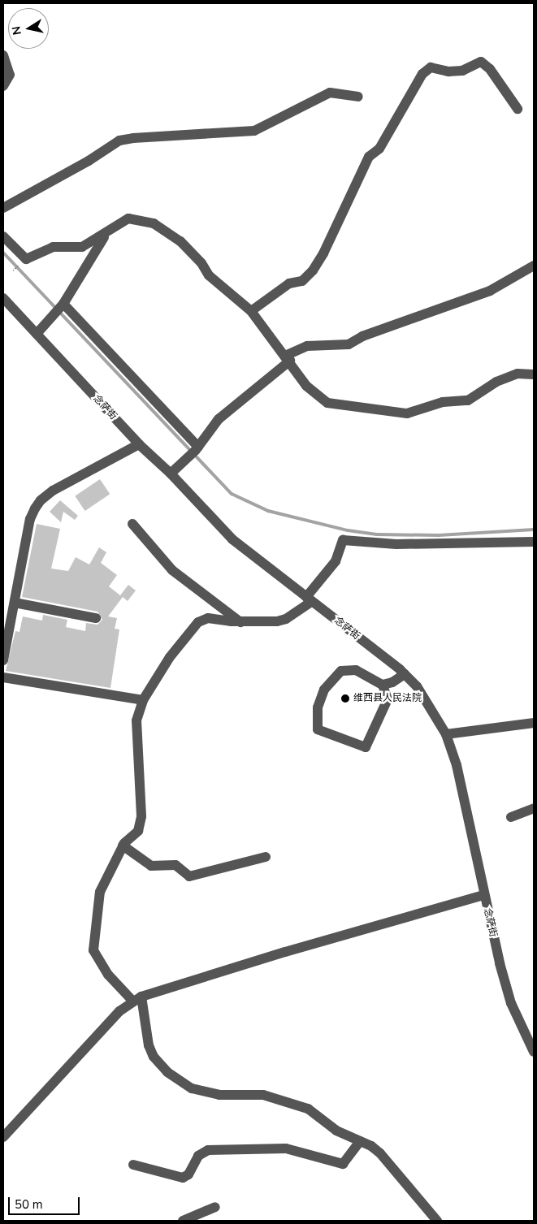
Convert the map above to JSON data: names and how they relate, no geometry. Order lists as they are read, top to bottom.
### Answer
{
  "streets": {
    "street": ["念萨街"]
  },
  "places": ["维西县人民法院"],
  "scale_bar": "50 m",
  "north": "left"
}
